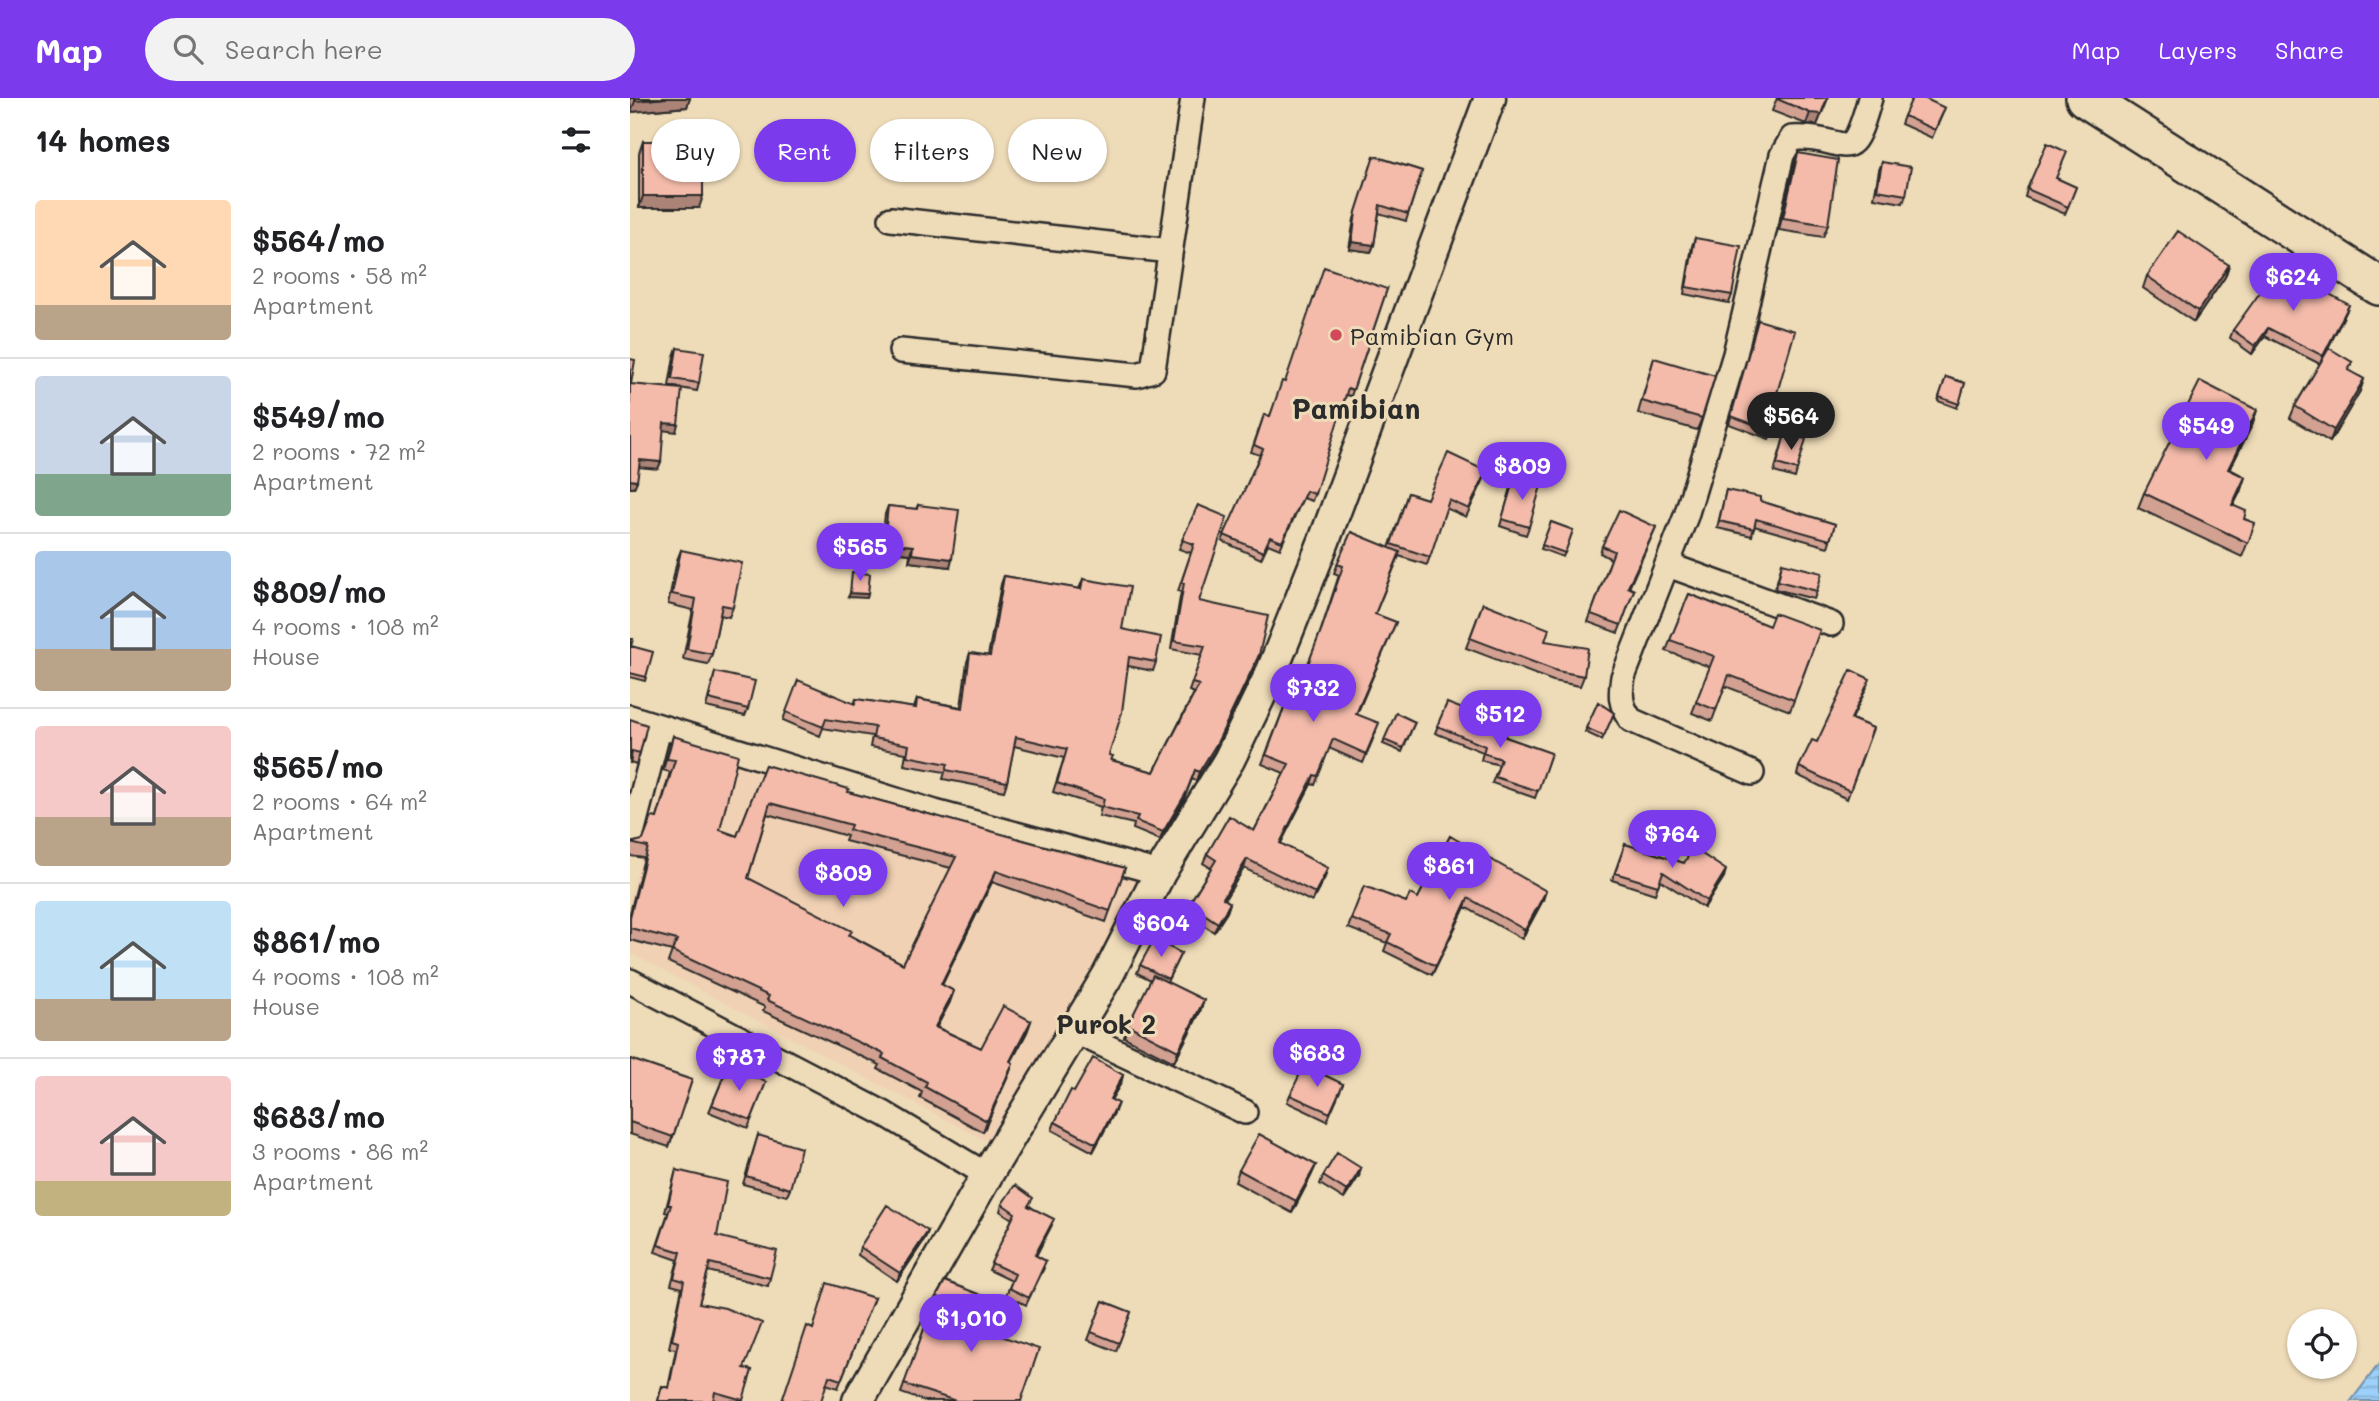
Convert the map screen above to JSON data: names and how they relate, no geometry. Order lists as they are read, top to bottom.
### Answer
{
  "districts": ["Pamibian", "Purok 2"],
  "places": ["Pamibian Gym"],
  "page": {
    "header": "Map",
    "search": "Search here",
    "nav": ["Map", "Layers", "Share"],
    "heading": "14 homes",
    "chip": [
      "Buy",
      "Rent",
      "Filters",
      "New"
    ],
    "list": [
      {
        "name": "$564/mo",
        "note": "2 rooms · 58 m² · Apartment"
      },
      {
        "name": "$549/mo",
        "note": "2 rooms · 72 m² · Apartment"
      },
      {
        "name": "$809/mo",
        "note": "4 rooms · 108 m² · House"
      },
      {
        "name": "$565/mo",
        "note": "2 rooms · 64 m² · Apartment"
      },
      {
        "name": "$861/mo",
        "note": "4 rooms · 108 m² · House"
      },
      {
        "name": "$683/mo",
        "note": "3 rooms · 86 m² · Apartment"
      }
    ],
    "price": [
      "$624",
      "$564",
      "$549",
      "$809",
      "$565",
      "$732",
      "$512",
      "$764",
      "$861",
      "$809",
      "$604",
      "$683",
      "$787",
      "$1,010"
    ]
  }
}
